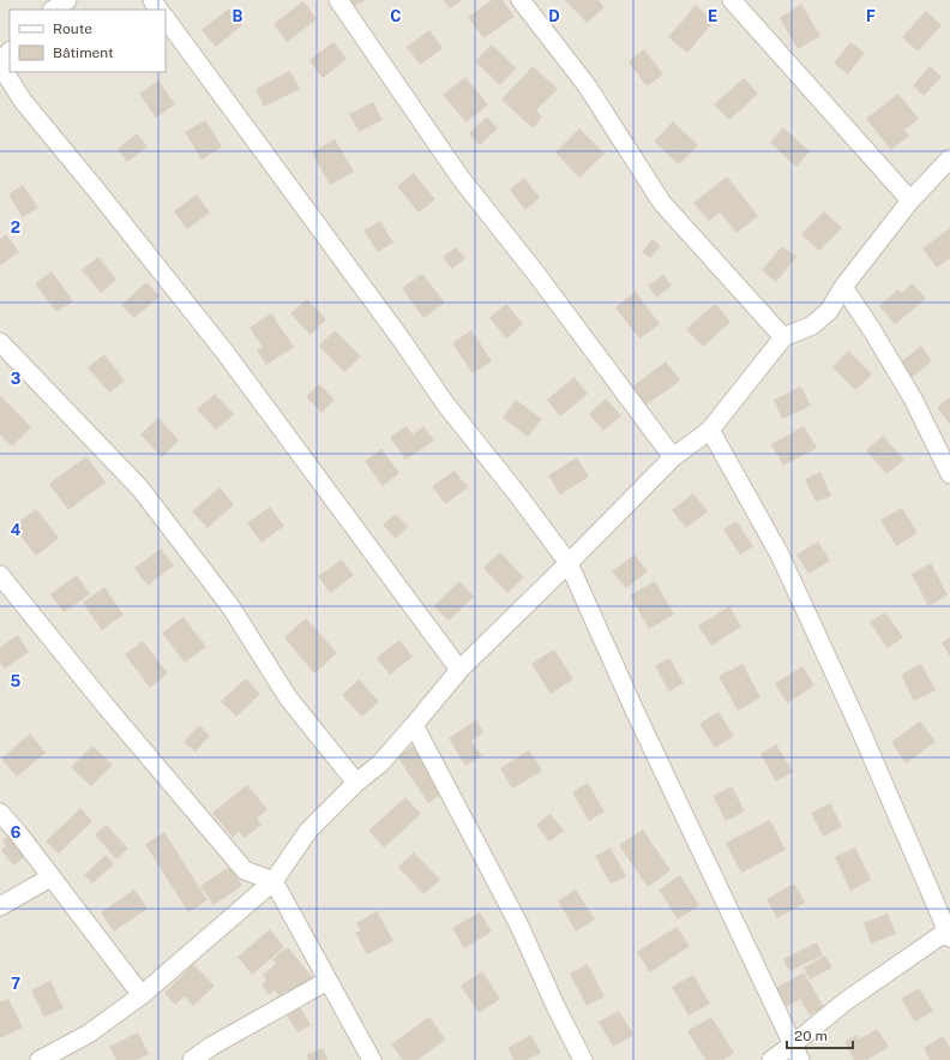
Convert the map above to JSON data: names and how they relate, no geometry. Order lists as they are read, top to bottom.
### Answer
{
  "legend": ["Route", "Bâtiment"],
  "scale_bar": "20 m",
  "grid": {
    "columns": [
      "B",
      "C",
      "D",
      "E",
      "F"
    ],
    "rows": [
      "2",
      "3",
      "4",
      "5",
      "6",
      "7"
    ]
  }
}
